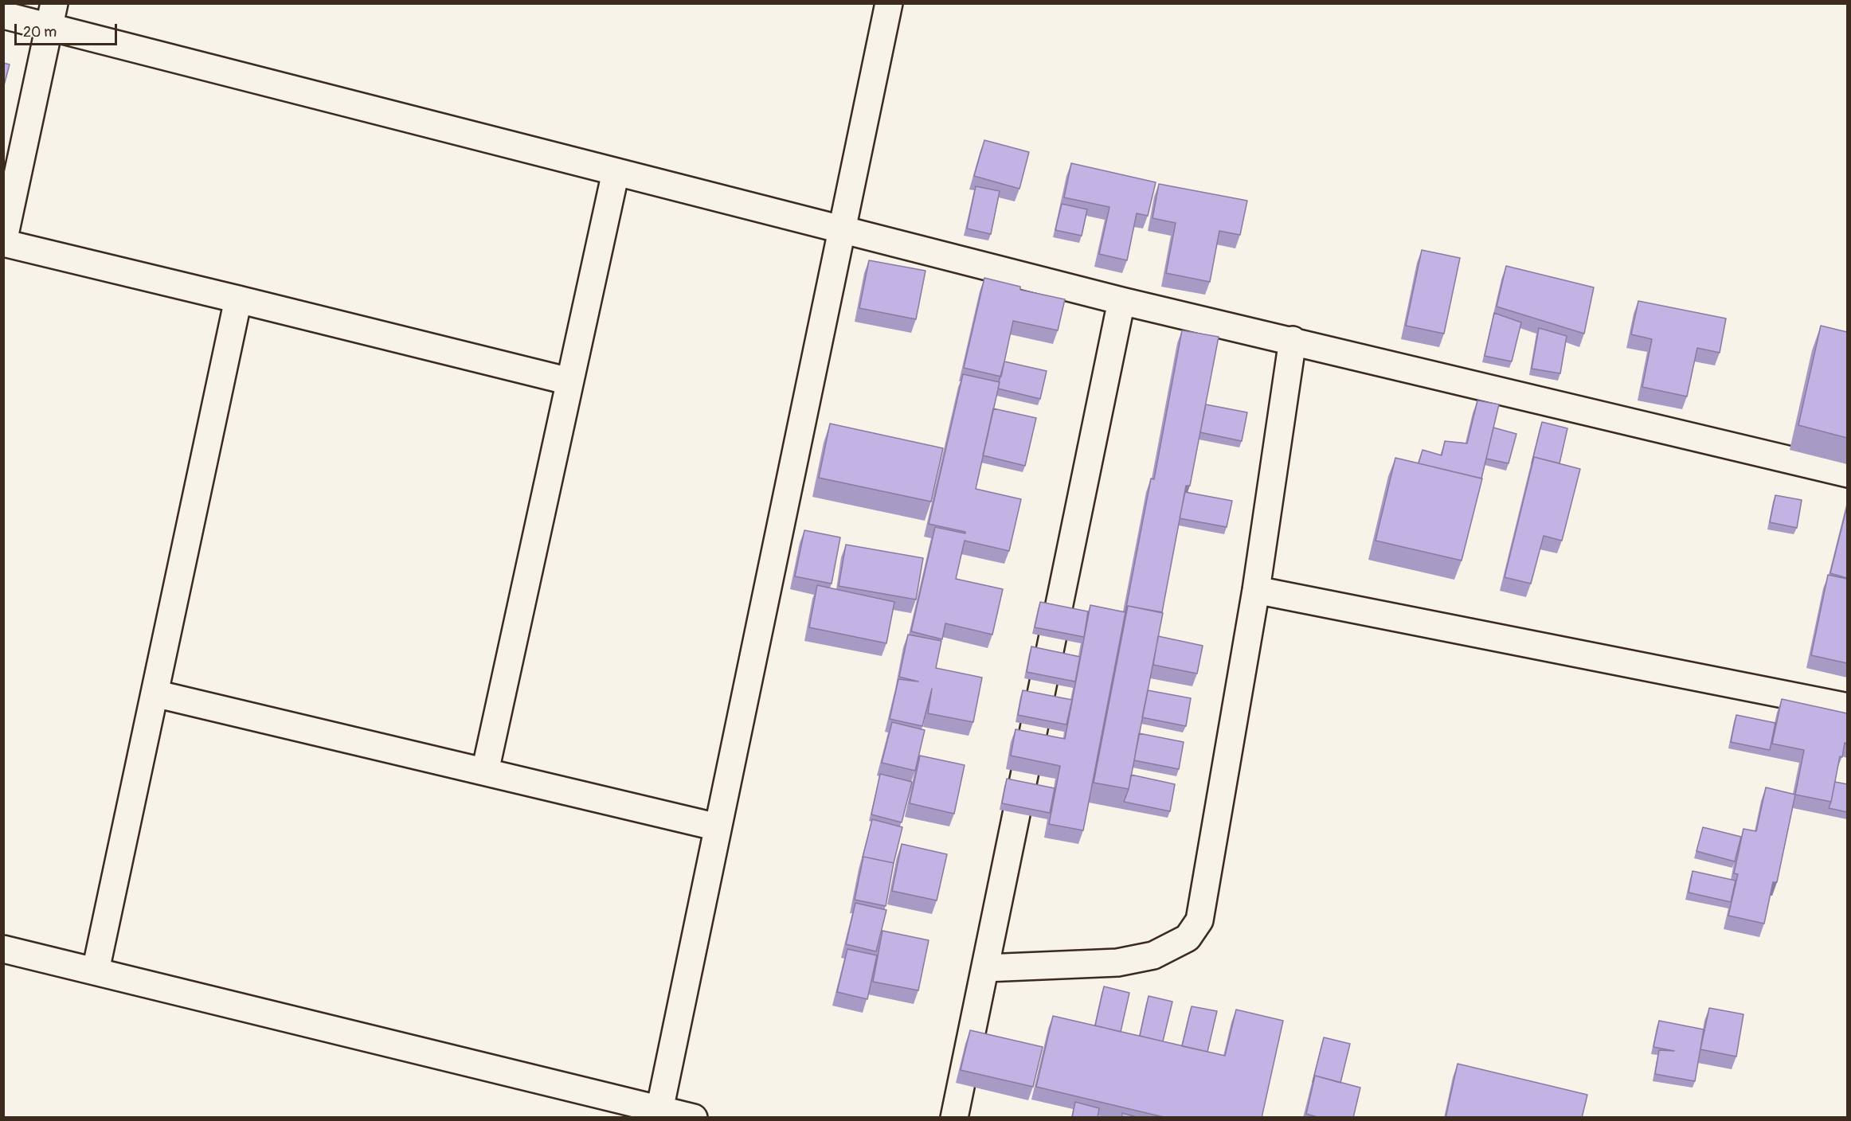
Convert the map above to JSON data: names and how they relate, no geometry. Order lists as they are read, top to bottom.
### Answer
{
  "scale_bar": "20 m"
}
